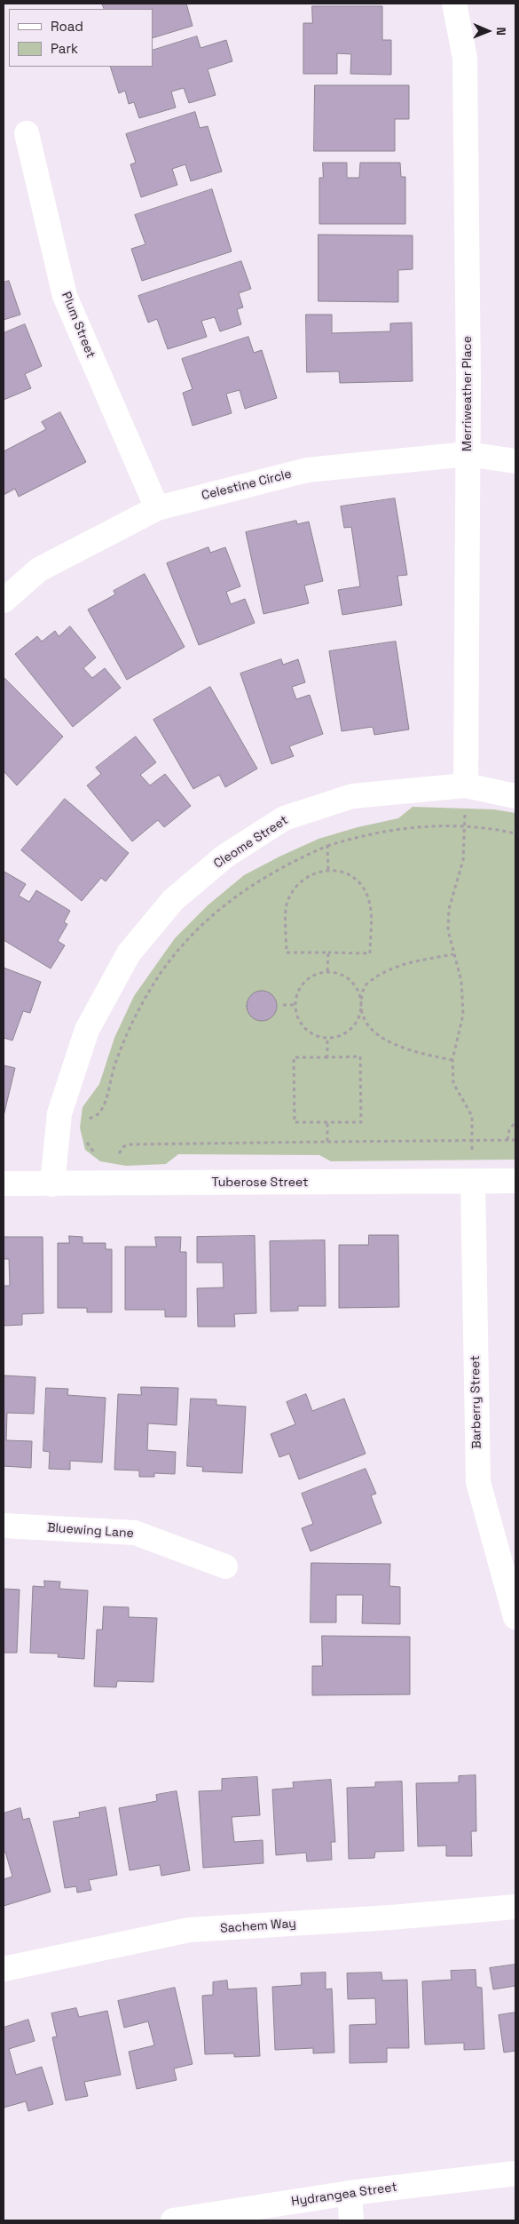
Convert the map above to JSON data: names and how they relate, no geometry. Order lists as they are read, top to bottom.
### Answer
{
  "streets": {
    "street": [
      "Plum Street",
      "Merriweather Place",
      "Celestine Circle",
      "Cleome Street",
      "Tuberose Street",
      "Barberry Street",
      "Bluewing Lane",
      "Sachem Way",
      "Hydrangea Street"
    ]
  },
  "crossings": [
    ["Plum Street", "Celestine Circle"],
    ["Merriweather Place", "Celestine Circle"],
    ["Merriweather Place", "Cleome Street"],
    ["Cleome Street", "Tuberose Street"],
    ["Tuberose Street", "Barberry Street"]
  ],
  "legend": ["Road", "Park"],
  "north": "right"
}
